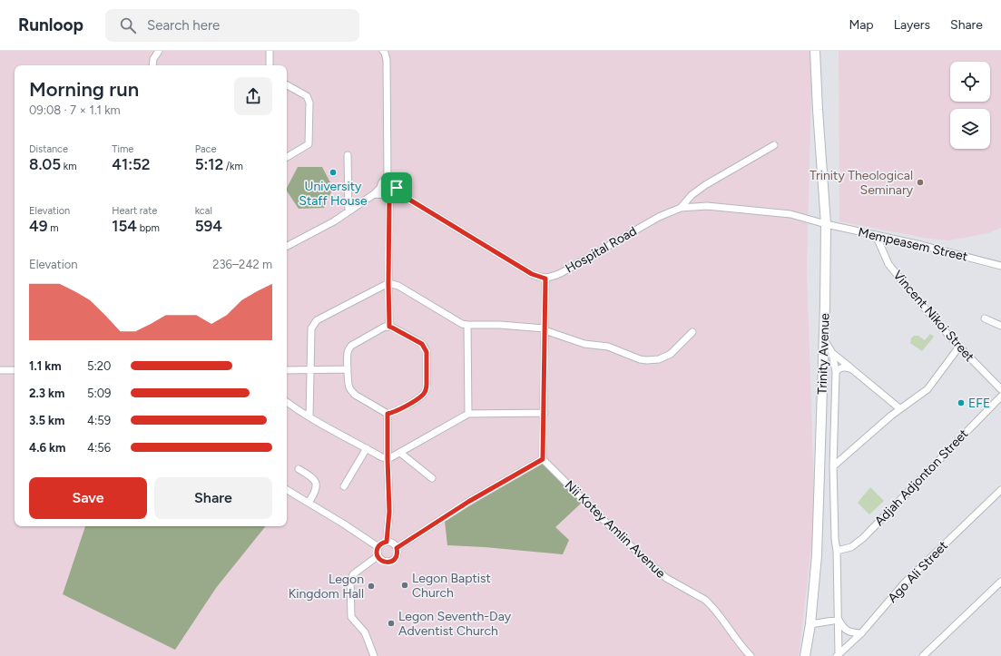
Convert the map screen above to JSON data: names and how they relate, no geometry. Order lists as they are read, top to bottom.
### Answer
{
  "streets": {
    "street": [
      "Mempeasem Street",
      "Hospital Road",
      "Vincent Nikoi Street",
      "Trinity Avenue",
      "Adjah Adjonton Street",
      "Nii Kotey Amlin Avenue",
      "Ago Ali Street"
    ]
  },
  "crossings": [
    ["Mempeasem Street", "Hospital Road"],
    ["Mempeasem Street", "Vincent Nikoi Street"],
    ["Mempeasem Street", "Trinity Avenue"],
    ["Hospital Road", "Trinity Avenue"]
  ],
  "places": [
    "University Staff House",
    "Trinity Theological Seminary",
    "EFE",
    "Legon Baptist Church",
    "Legon Kingdom Hall",
    "Legon Seventh-Day Adventist Church"
  ],
  "page": {
    "header": "Runloop",
    "search": "Search here",
    "nav": ["Map", "Layers", "Share"],
    "heading": ["Morning run", "09:08 · 7 × 1.1 km"],
    "stats": [
      ["Distance", "8.05 km"],
      ["Time", "41:52"],
      ["Pace", "5:12 /km"],
      ["Elevation", "49 m"],
      ["Heart rate", "154 bpm"],
      ["kcal", "594"]
    ],
    "chart": ["Elevation", "236–242 m"],
    "list": [
      {
        "name": "1.1 km",
        "note": "5:20"
      },
      {
        "name": "2.3 km",
        "note": "5:09"
      },
      {
        "name": "3.5 km",
        "note": "4:59"
      },
      {
        "name": "4.6 km",
        "note": "4:56"
      }
    ],
    "buttons": ["Save", "Share"]
  }
}
